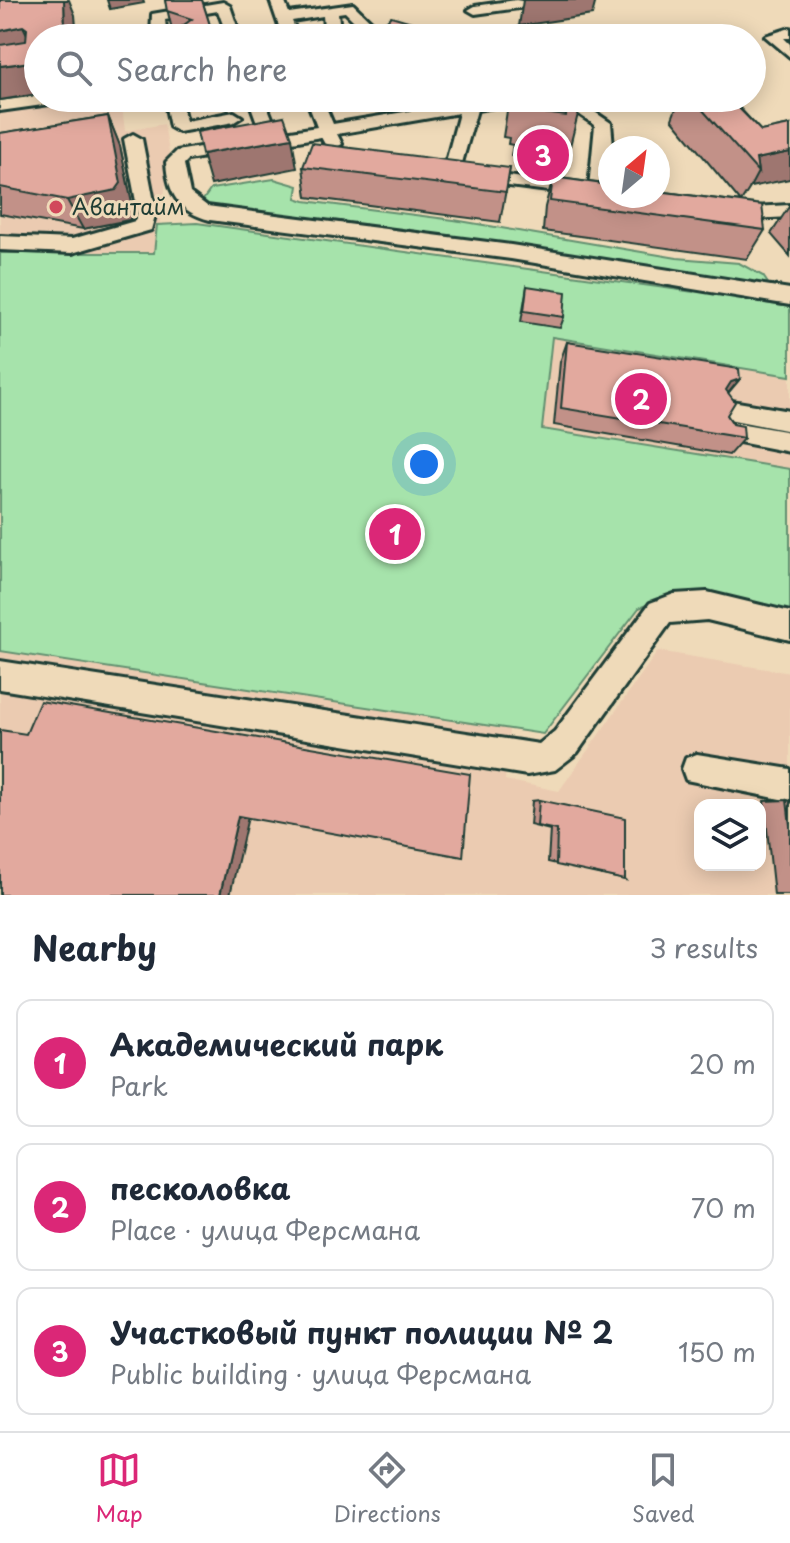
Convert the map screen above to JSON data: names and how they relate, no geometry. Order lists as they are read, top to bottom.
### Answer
{
  "places": ["Авантайм"],
  "north": "top right",
  "page": {
    "search": "Search here",
    "pins": ["3", "2", "1"],
    "heading": ["Nearby", "3 results"],
    "list": [
      {
        "mark": "1",
        "name": "Академический парк",
        "note": "Park",
        "value": "20 m"
      },
      {
        "mark": "2",
        "name": "песколовка",
        "note": "Place · улица Ферсмана",
        "value": "70 m"
      },
      {
        "mark": "3",
        "name": "Участковый пункт полиции № 2",
        "note": "Public building · улица Ферсмана",
        "value": "150 m"
      }
    ],
    "nav": ["Map", "Directions", "Saved"]
  }
}
